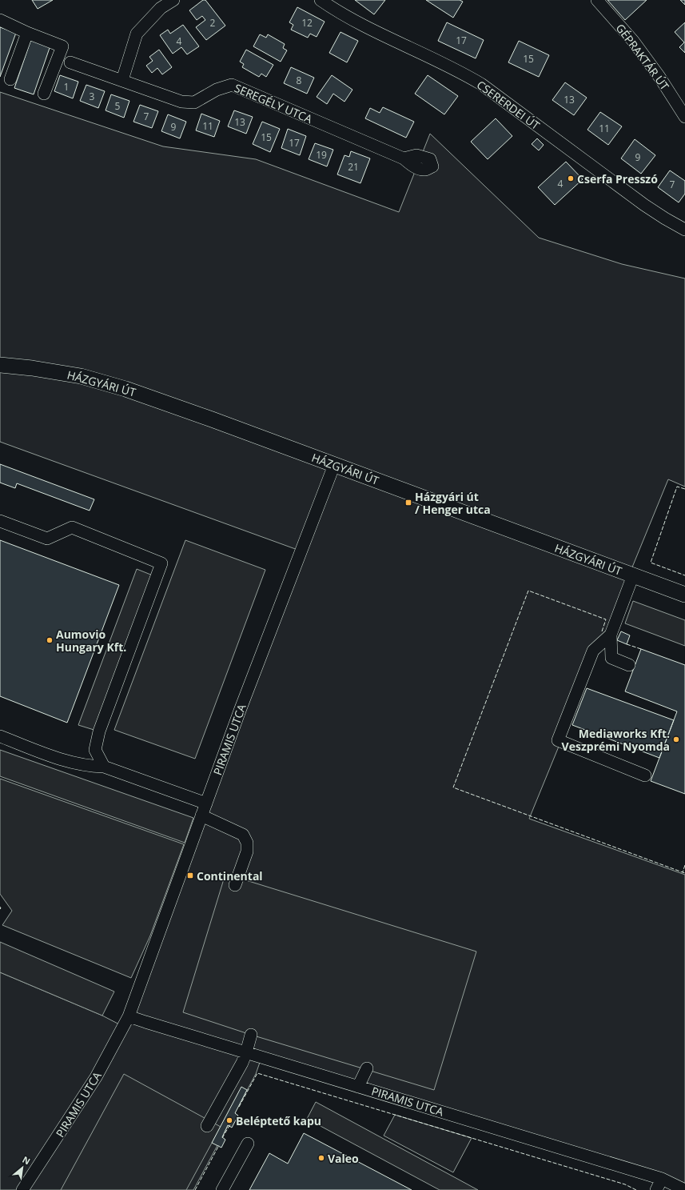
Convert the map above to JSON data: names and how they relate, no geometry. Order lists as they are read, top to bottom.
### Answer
{
  "streets": {
    "main road": ["HÁZGYÁRI ÚT"],
    "street": [
      "GÉPRAKTÁR ÚT",
      "SEREGÉLY UTCA",
      "CSERERDEI ÚT",
      "PIRAMIS UTCA"
    ]
  },
  "crossings": [
    ["HÁZGYÁRI ÚT", "PIRAMIS UTCA"]
  ],
  "places": {
    "other": [
      "Cserfa Presszó",
      "Aumovio Hungary Kft.",
      "Mediaworks Kft. Veszprémi Nyomda",
      "Beléptető kapu",
      "Valeo"
    ],
    "transit": ["Házgyári út / Henger utca", "Continental"]
  },
  "house_numbers": [
    "2",
    "12",
    "17",
    "4",
    "15",
    "8",
    "1",
    "3",
    "13",
    "5",
    "7",
    "13",
    "11",
    "9",
    "11",
    "15",
    "17",
    "19",
    "9",
    "21",
    "4",
    "7"
  ],
  "north": "top right"
}
